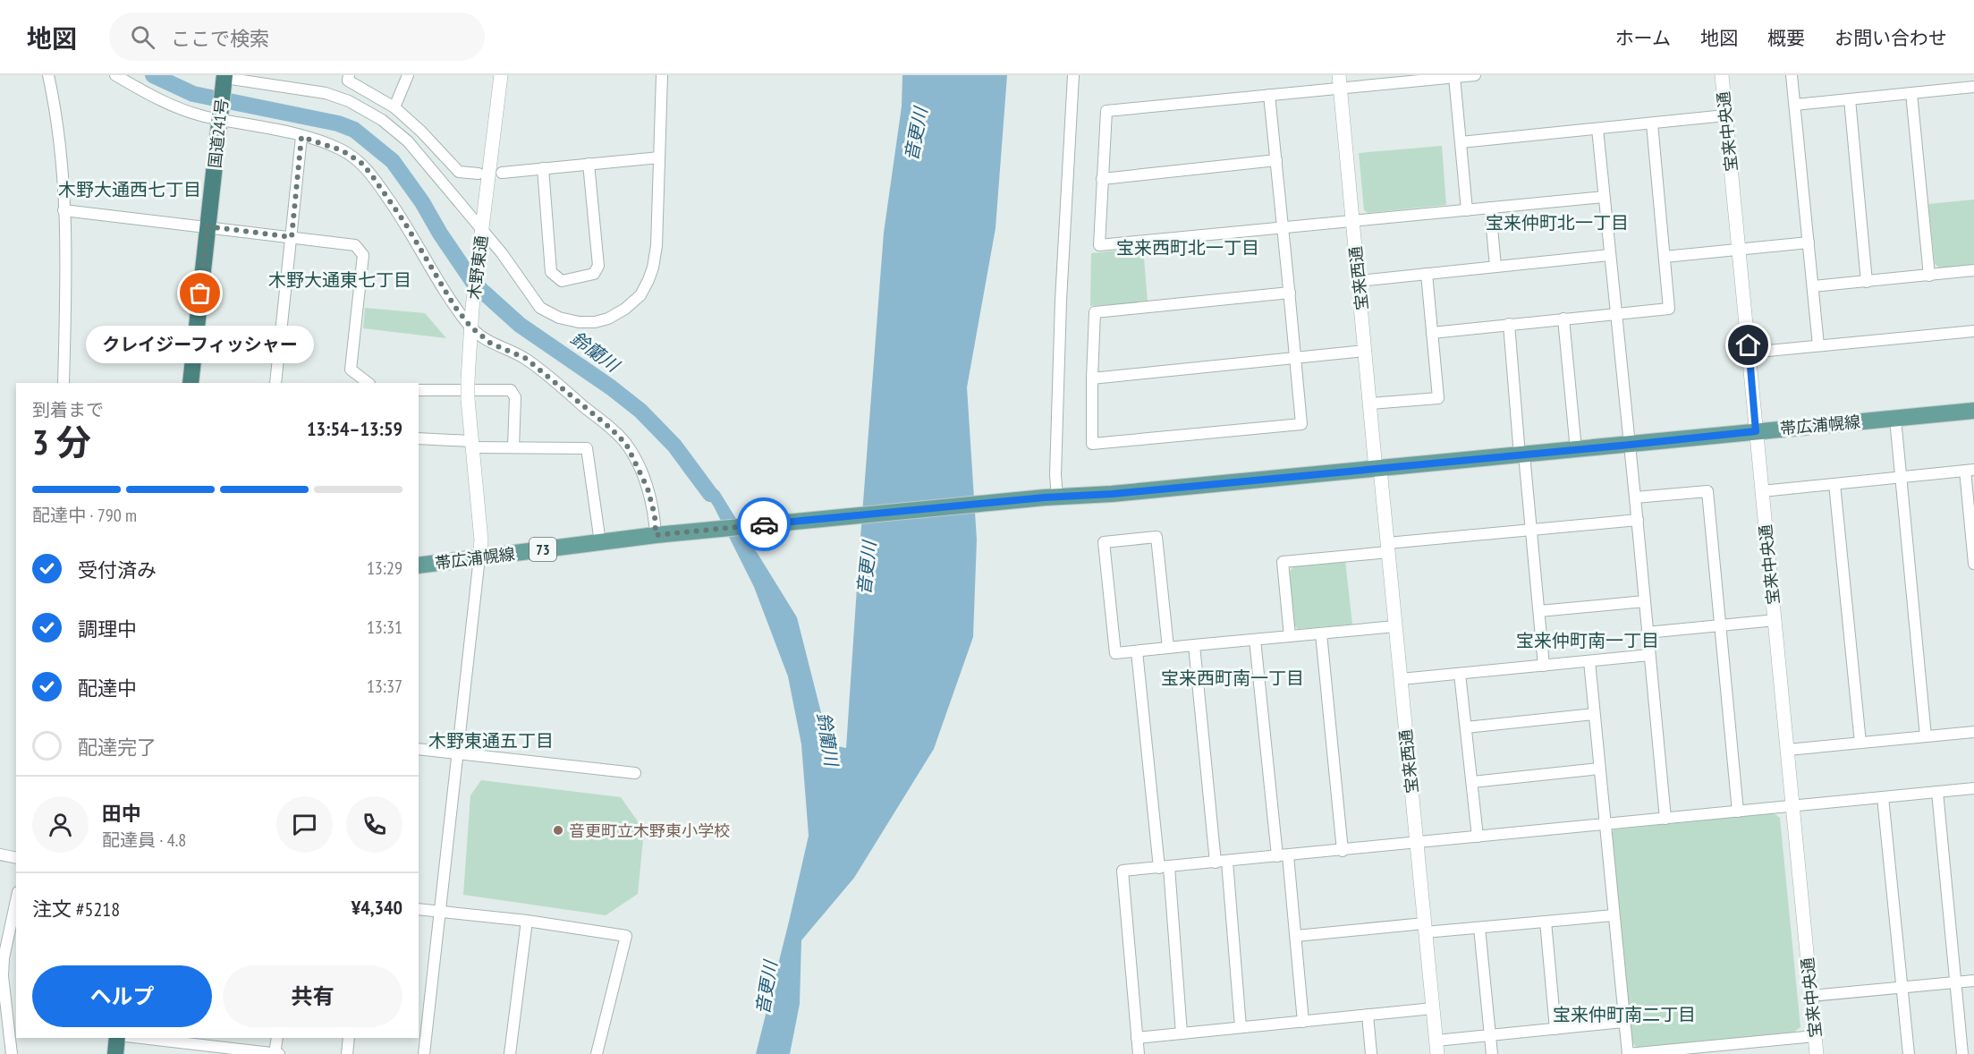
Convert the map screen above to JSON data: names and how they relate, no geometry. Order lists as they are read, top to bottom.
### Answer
{
  "streets": {
    "highway": ["国道241号"],
    "main road": ["帯広浦幌線", "73"],
    "street": ["宝来中央通", "木野東通", "宝来西通"]
  },
  "crossings": [
    ["宝来中央通", "帯広浦幌線"],
    ["木野東通", "帯広浦幌線"],
    ["宝来西通", "帯広浦幌線"]
  ],
  "districts": [
    "木野大通西七丁目",
    "宝来仲町北一丁目",
    "宝来西町北一丁目",
    "木野大通東七丁目",
    "宝来仲町南一丁目",
    "宝来西町南一丁目",
    "木野東通五丁目",
    "宝来仲町南二丁目"
  ],
  "water": ["音更川", "鈴蘭川"],
  "places": ["クレイジーフィッシャー", "音更町立木野東小学校"],
  "page": {
    "header": "地図",
    "search": "ここで検索",
    "nav": [
      "ホーム",
      "地図",
      "概要",
      "お問い合わせ"
    ],
    "bubble": "クレイジーフィッシャー",
    "heading": ["3 分", "到着まで", "13:54–13:59"],
    "panel": [
      "田中",
      "配達員 · 4.8",
      "注文 #5218",
      "¥4,340"
    ],
    "bar": "配達中 · 790 m",
    "list": [
      ["受付済み", "13:29"],
      ["調理中", "13:31"],
      ["配達中", "13:37"],
      "配達完了"
    ],
    "buttons": ["ヘルプ", "共有"]
  }
}
